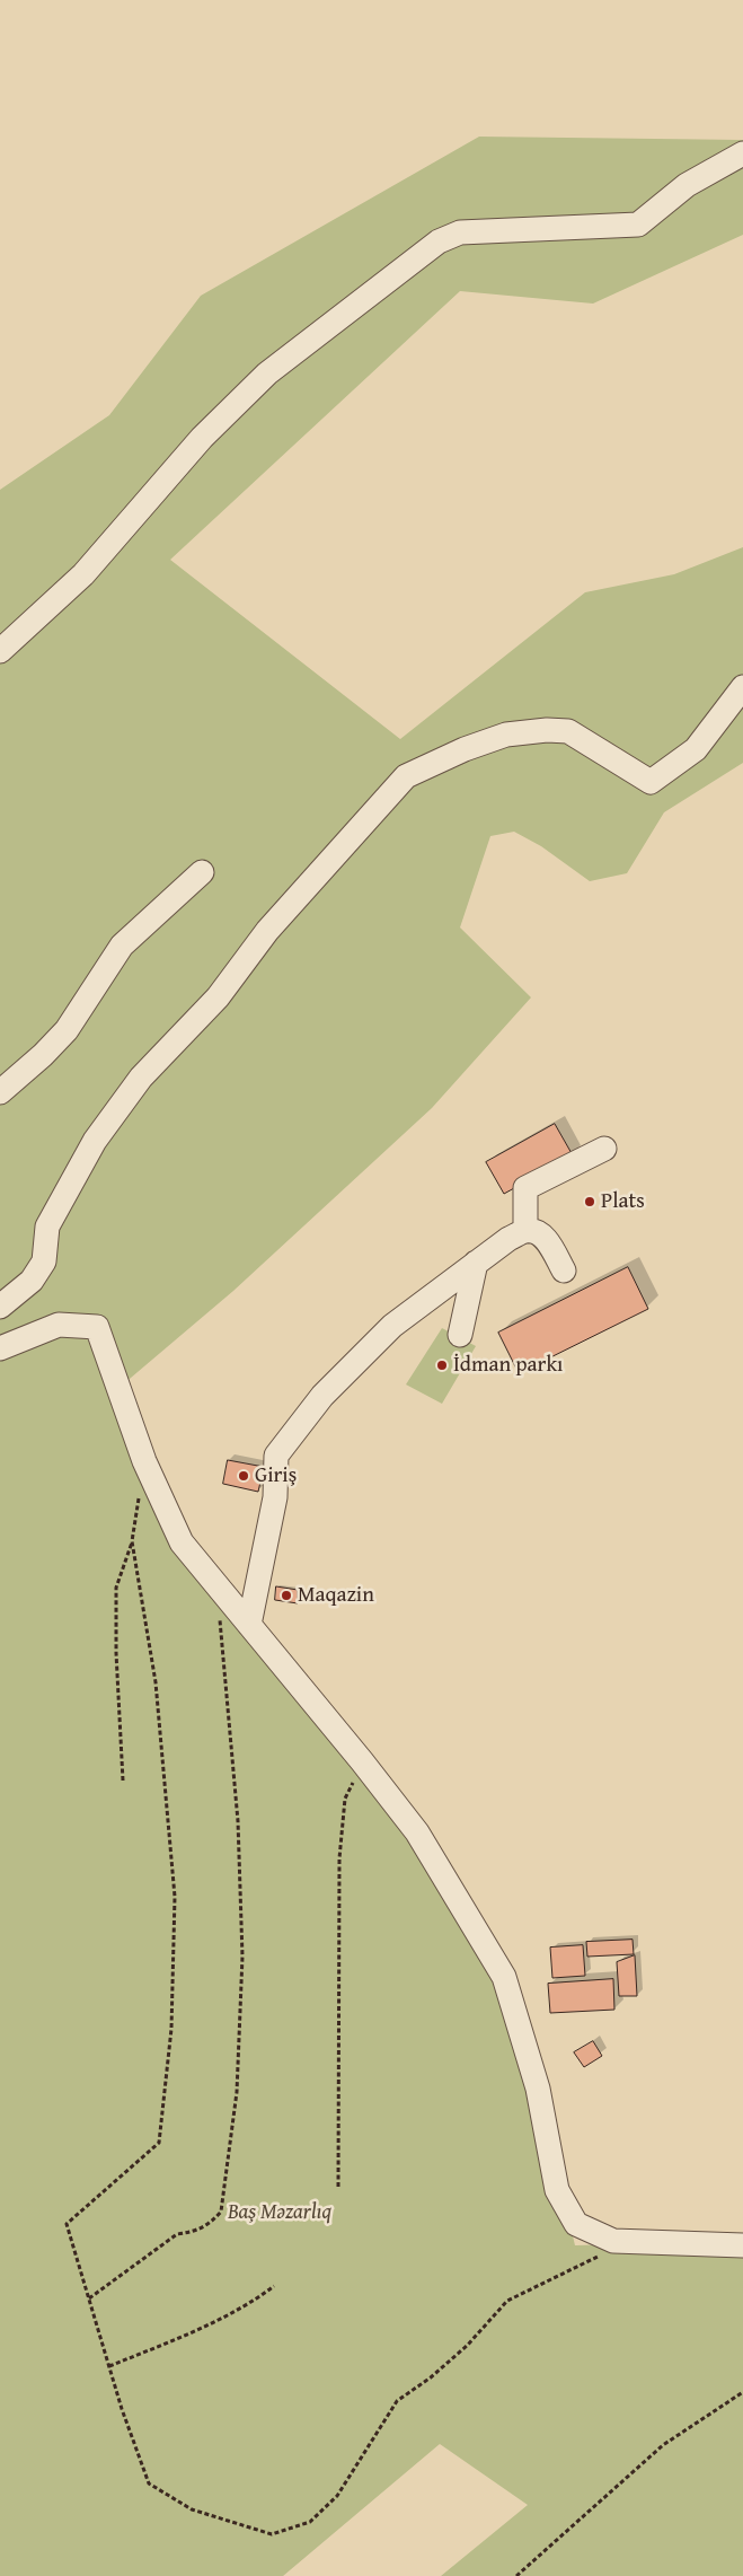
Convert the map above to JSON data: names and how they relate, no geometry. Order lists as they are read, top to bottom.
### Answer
{
  "parks": ["Baş Məzarlıq"],
  "places": [
    "Plats",
    "İdman parkı",
    "Giriş",
    "Maqazin"
  ]
}
